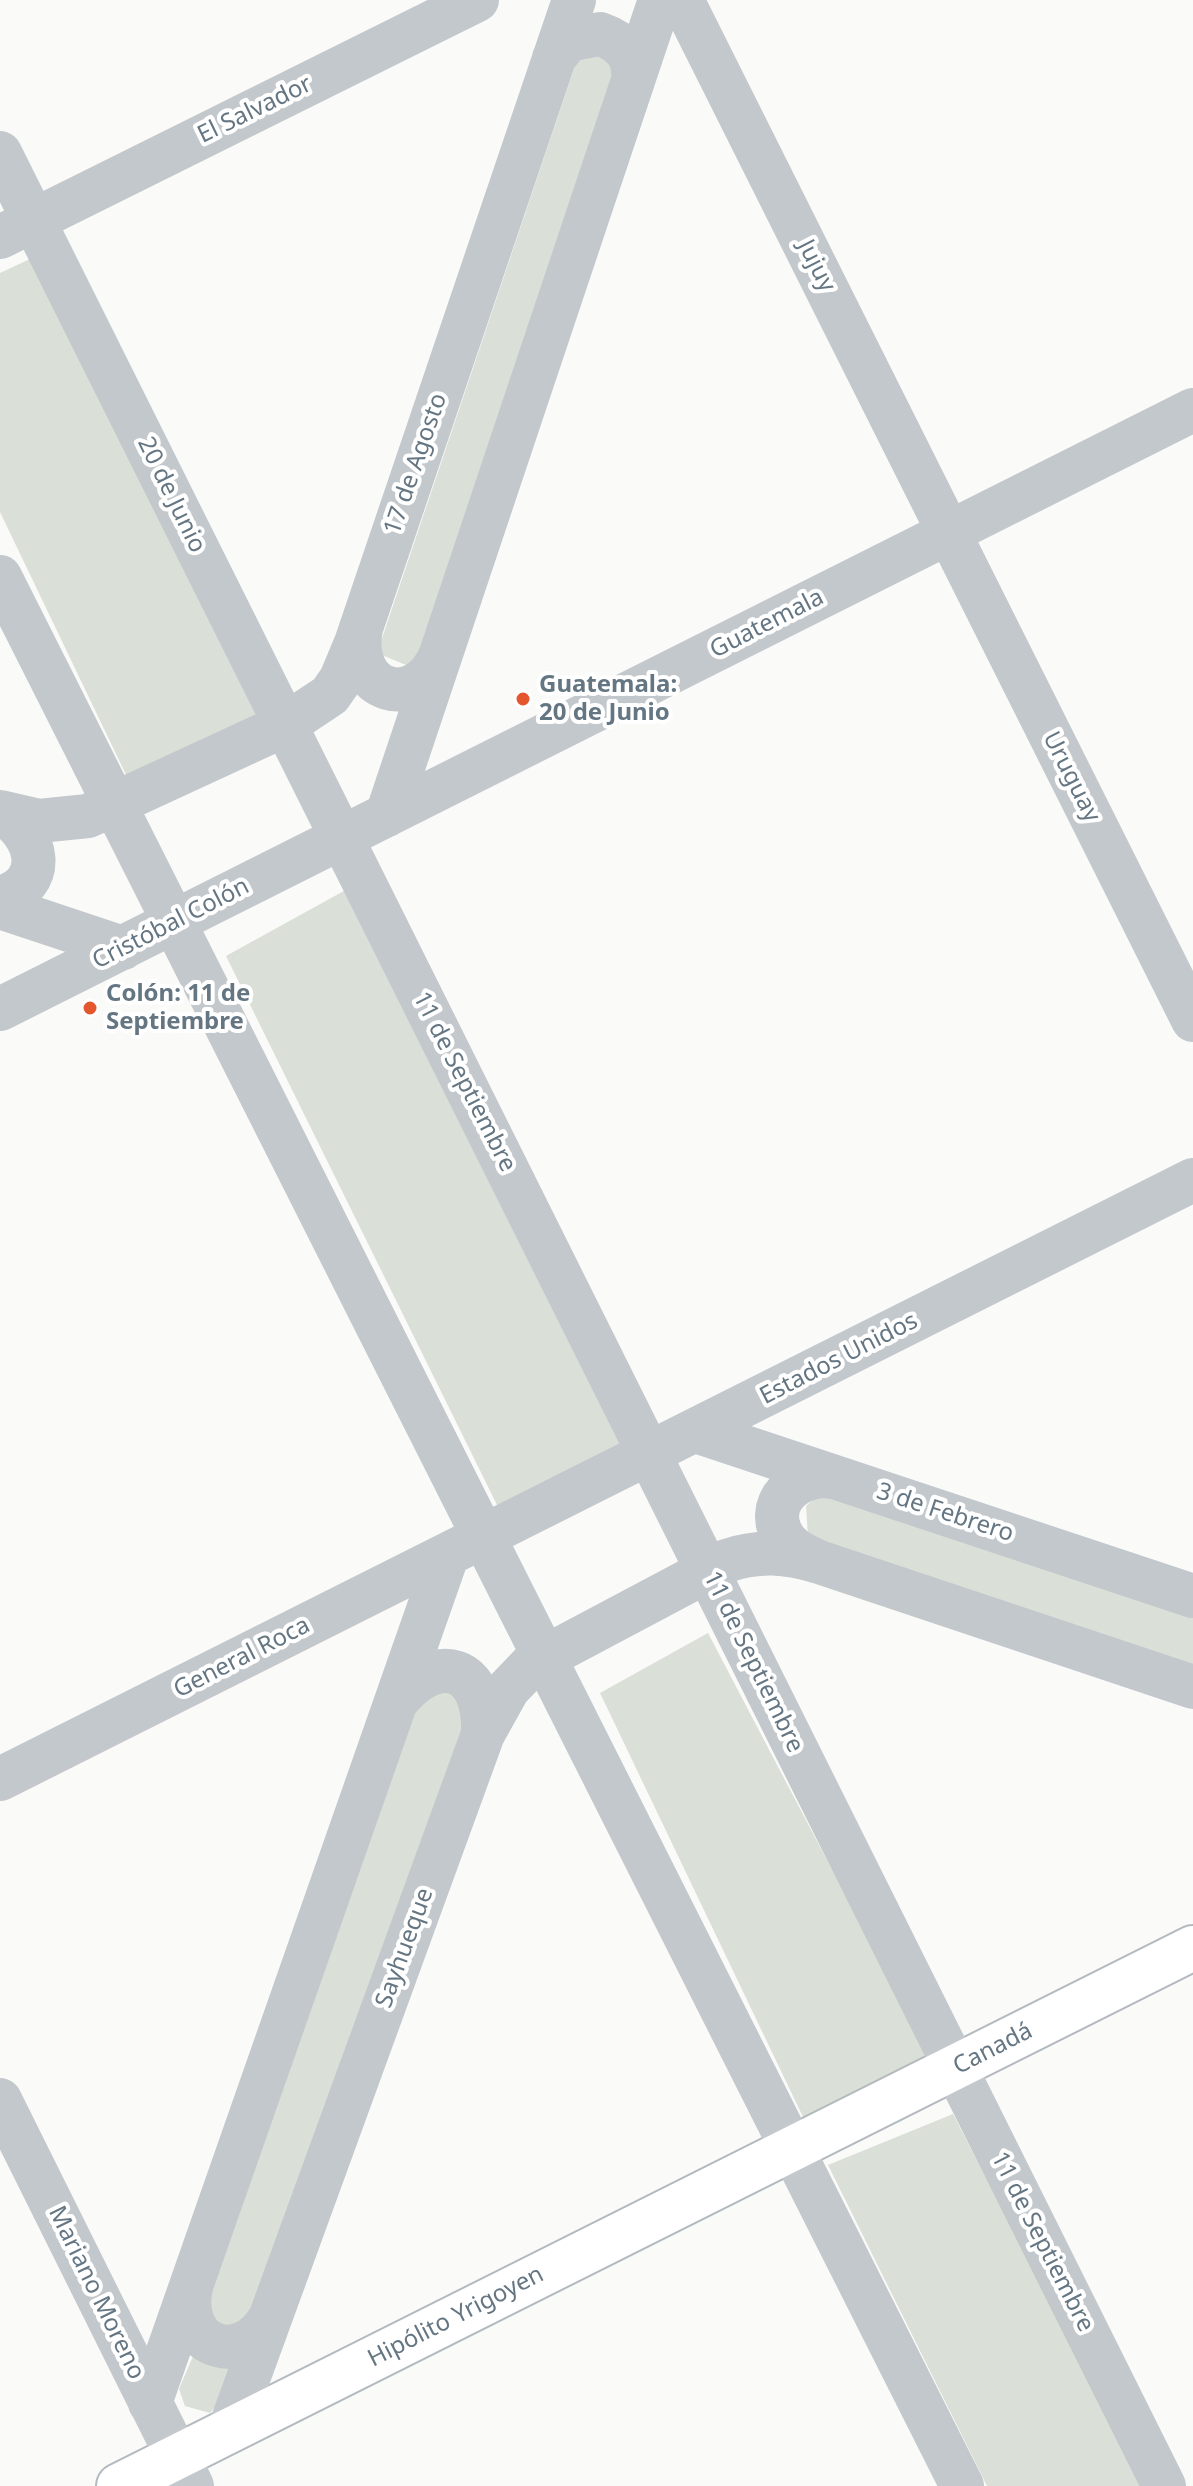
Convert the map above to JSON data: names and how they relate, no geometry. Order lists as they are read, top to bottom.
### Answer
{
  "streets": {
    "street": [
      "El Salvador",
      "Jujuy",
      "17 de Agosto",
      "20 de Junio",
      "Guatemala",
      "Uruguay",
      "Cristóbal Colón",
      "11 de Septiembre",
      "Estados Unidos",
      "3 de Febrero",
      "General Roca",
      "Sayhueque",
      "Canadá",
      "Mariano Moreno",
      "Hipólito Yrigoyen"
    ]
  },
  "crossings": [
    ["El Salvador", "20 de Junio"],
    ["Jujuy", "Guatemala"],
    ["Jujuy", "Uruguay"],
    ["17 de Agosto", "20 de Junio"],
    ["20 de Junio", "Guatemala"],
    ["20 de Junio", "Cristóbal Colón"],
    ["20 de Junio", "11 de Septiembre"],
    ["Guatemala", "Uruguay"],
    ["Guatemala", "Cristóbal Colón"],
    ["Guatemala", "11 de Septiembre"],
    ["Cristóbal Colón", "11 de Septiembre"],
    ["11 de Septiembre", "Estados Unidos"],
    ["11 de Septiembre", "Sayhueque"],
    ["11 de Septiembre", "Canadá"],
    ["Estados Unidos", "3 de Febrero"],
    ["Estados Unidos", "General Roca"],
    ["Sayhueque", "Hipólito Yrigoyen"],
    ["Canadá", "Hipólito Yrigoyen"],
    ["Mariano Moreno", "Hipólito Yrigoyen"]
  ],
  "places": ["Guatemala: 20 de Junio", "Colón: 11 de Septiembre"]
}
